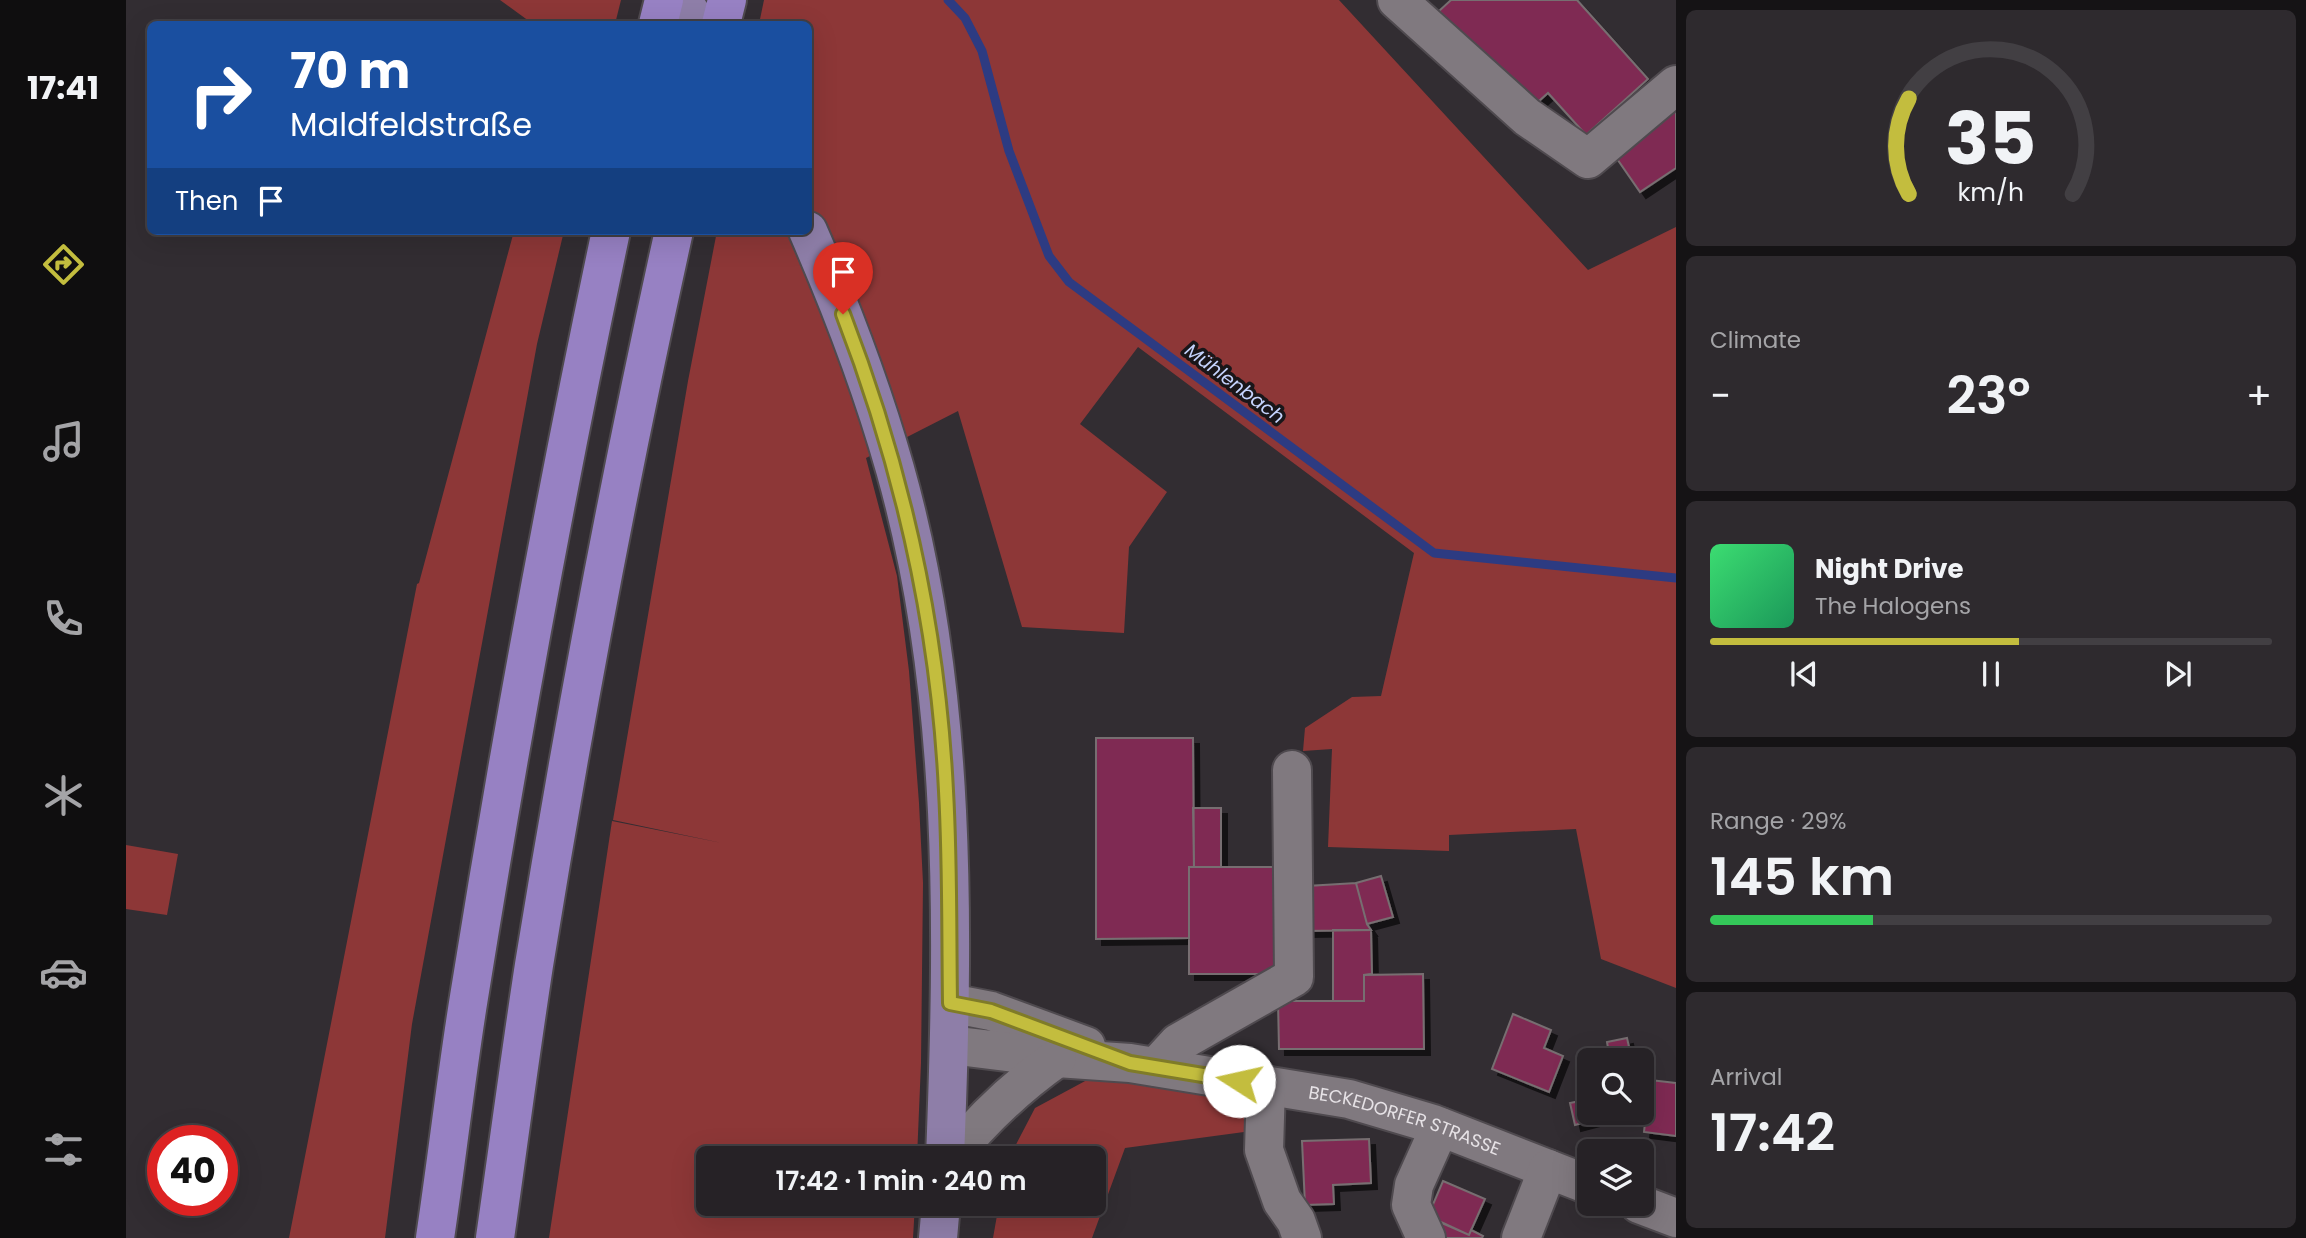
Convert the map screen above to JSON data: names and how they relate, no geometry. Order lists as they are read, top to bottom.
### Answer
{
  "streets": {
    "street": ["BECKEDORFER STRASSE"]
  },
  "water": ["Mühlenbach"],
  "page": {
    "tabs": "17:41",
    "turn": ["70 m", "Maldfeldstraße"],
    "then": "Then",
    "tile": [
      "Climate",
      ["Range · 29%", "145 km"],
      ["Arrival", "17:42"]
    ],
    "heat": ["−", "23°", "+"],
    "song": ["Night Drive", "The Halogens"],
    "limit": "40",
    "trip": "17:42 · 1 min · 240 m",
    "gauge": ["35", "km/h"]
  }
}
